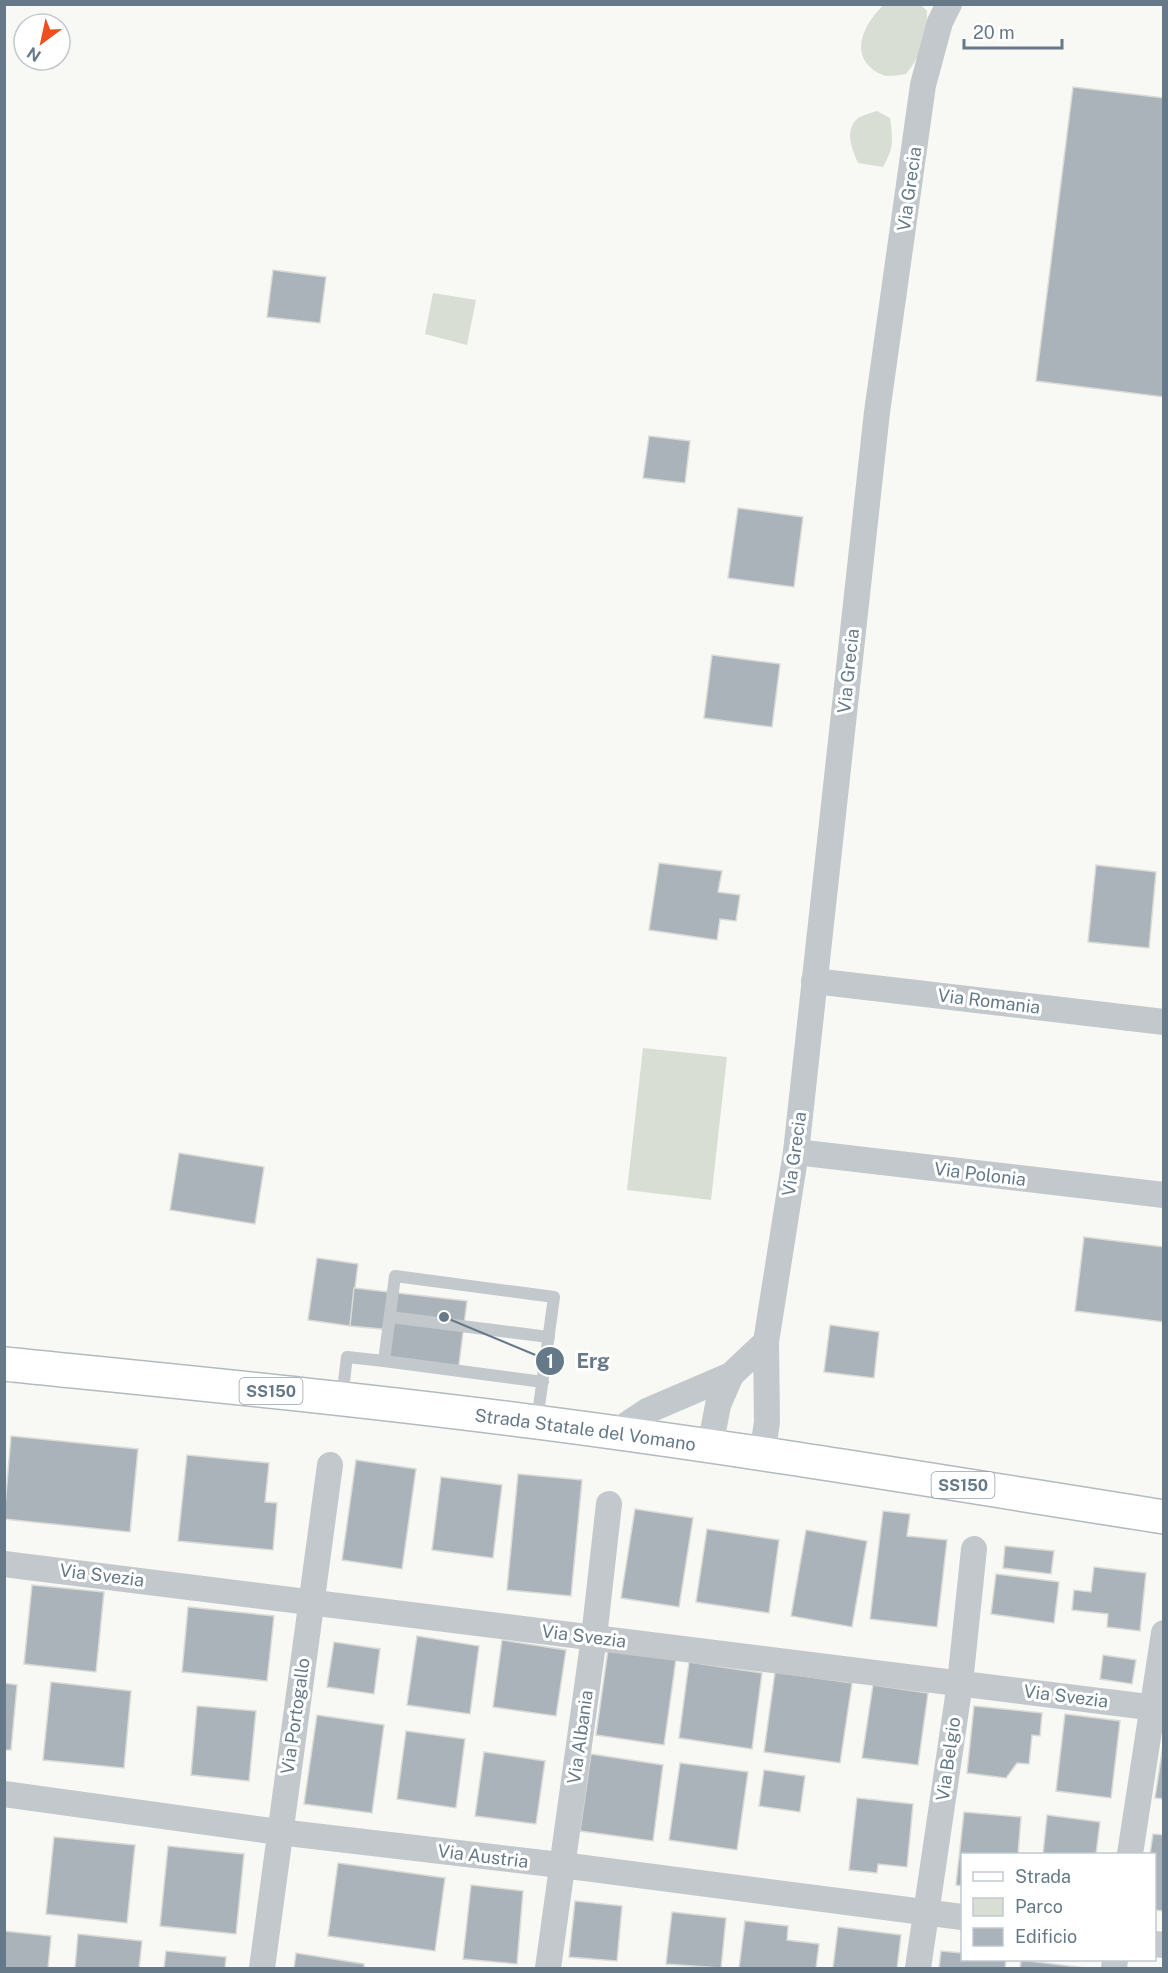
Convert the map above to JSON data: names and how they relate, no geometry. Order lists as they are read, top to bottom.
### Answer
{
  "streets": {
    "main road": ["SS150", "Strada Statale del Vomano"],
    "street": [
      "Via Grecia",
      "Via Romania",
      "Via Polonia",
      "Via Svezia",
      "Via Portogallo",
      "Via Albania",
      "Via Belgio",
      "Via Austria"
    ]
  },
  "crossings": [
    ["Via Grecia", "Via Romania"],
    ["Via Grecia", "Via Polonia"],
    ["Via Grecia", "Strada Statale del Vomano"],
    ["Via Svezia", "Via Portogallo"],
    ["Via Svezia", "Via Albania"],
    ["Via Svezia", "Via Belgio"],
    ["Via Portogallo", "Via Austria"],
    ["Via Albania", "Via Austria"],
    ["Via Belgio", "Via Austria"]
  ],
  "places": ["Erg"],
  "legend": ["Strada", "Parco", "Edificio"],
  "scale_bar": "20 m",
  "north": "bottom left"
}
